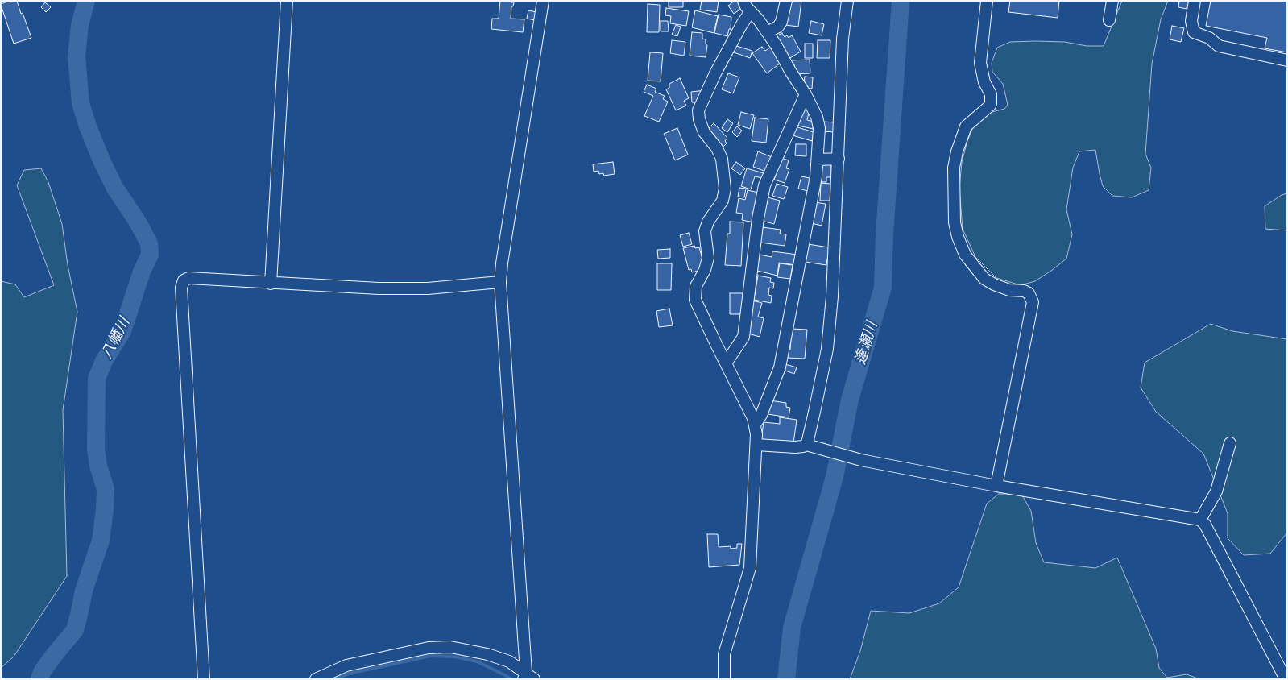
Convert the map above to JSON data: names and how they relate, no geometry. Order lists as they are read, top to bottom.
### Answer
{
  "water": ["八幡川", "逢瀬川"]
}
